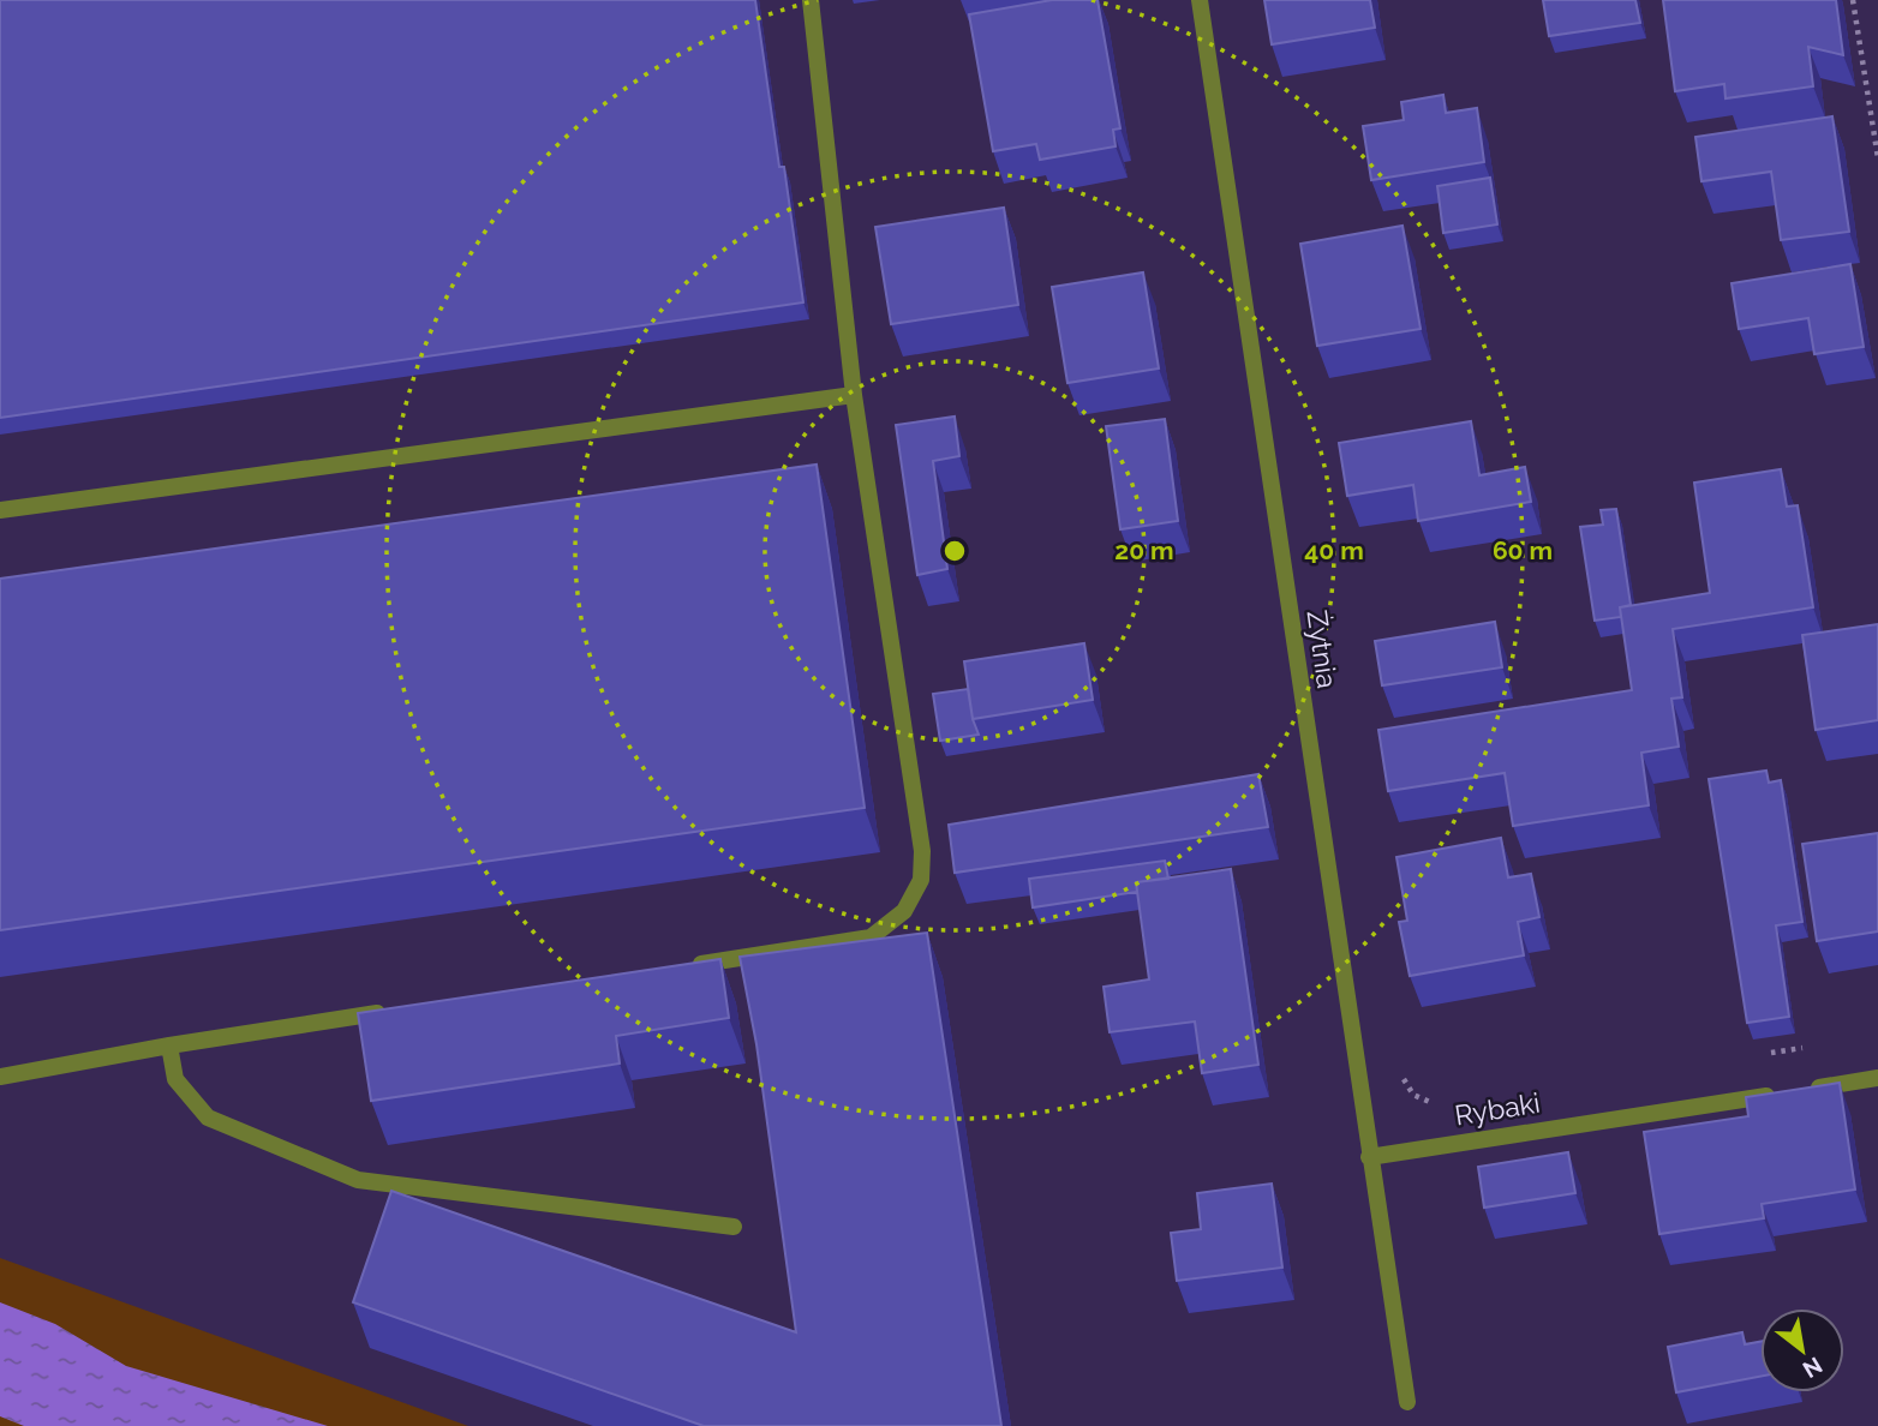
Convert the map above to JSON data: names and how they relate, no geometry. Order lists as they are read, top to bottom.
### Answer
{
  "streets": {
    "street": ["Żytnia", "Rybaki"]
  },
  "crossings": [
    ["Żytnia", "Rybaki"]
  ],
  "north": "bottom right",
  "rings": ["20 m", "40 m", "60 m"]
}
